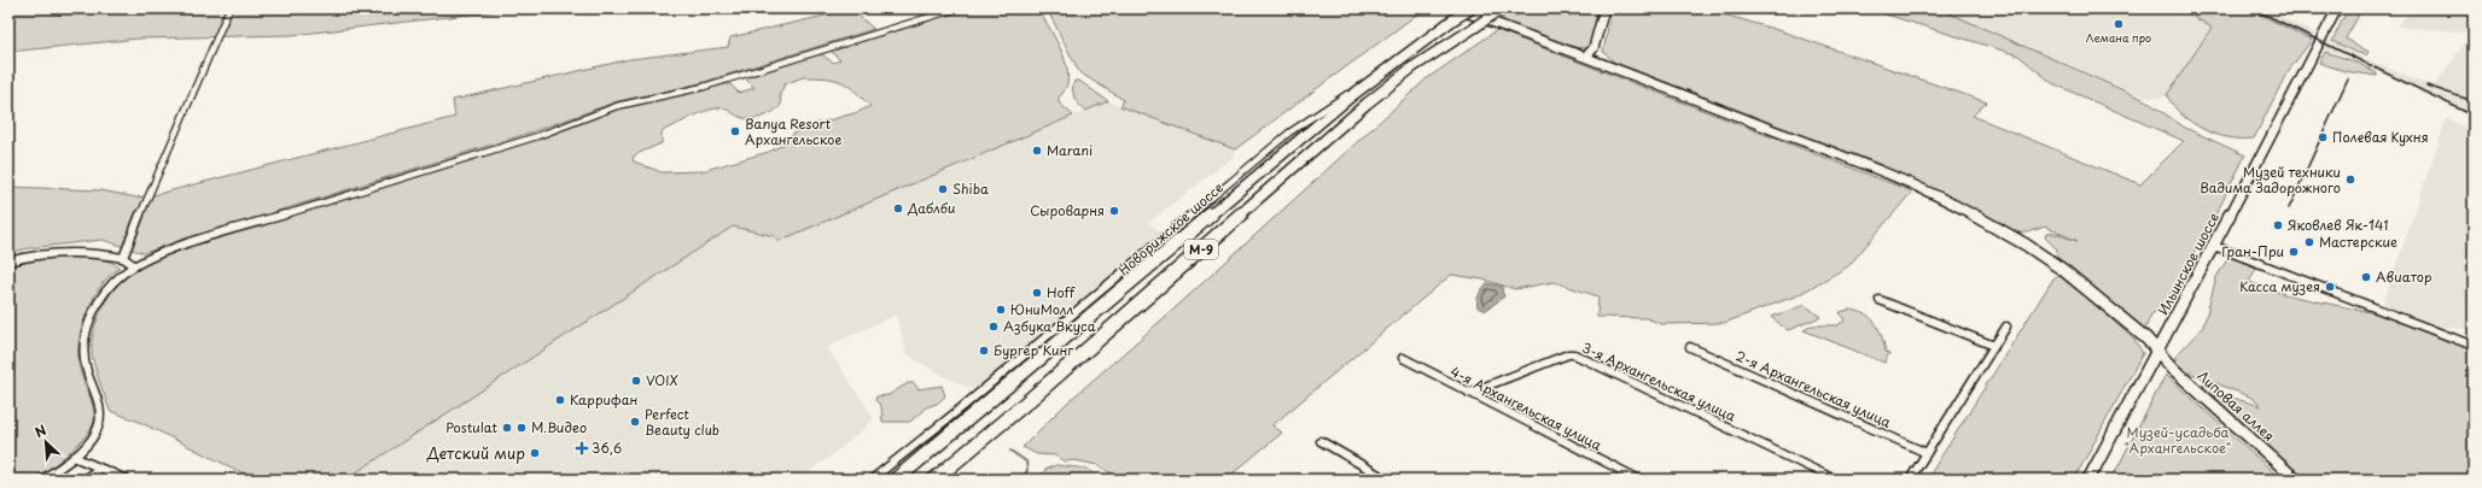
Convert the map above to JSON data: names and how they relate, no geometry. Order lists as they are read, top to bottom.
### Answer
{
  "streets": {
    "highway": ["Новорижское шоссе", "М-9"],
    "street": [
      "Ильинское шоссе",
      "3-я Архангельская улица",
      "2-я Архангельская улица",
      "Липовая аллея",
      "4-я Архангельская улица"
    ]
  },
  "crossings": [
    ["Ильинское шоссе", "Липовая аллея"],
    ["3-я Архангельская улица", "4-я Архангельская улица"]
  ],
  "parks": ["Музей-усадьба \"Архангельское\""],
  "places": {
    "other": [
      "Лемана про",
      "Banya Resort Архангельское",
      "Полевая Кухня",
      "Marani",
      "Музей техники Вадима Задорожного",
      "Shiba",
      "Даблби",
      "Сыроварня",
      "Яковлев Як-141",
      "Мастерские",
      "Гран-При",
      "Авиатор",
      "Касса музея",
      "Hoff",
      "ЮниМолл",
      "Азбука Вкуса",
      "Бургер Кинг",
      "VOIX",
      "Каррифан",
      "Perfect Beauty club",
      "Postulat",
      "М.Видео",
      "Детский мир"
    ],
    "health": ["36,6"]
  },
  "north": "top left"
}
